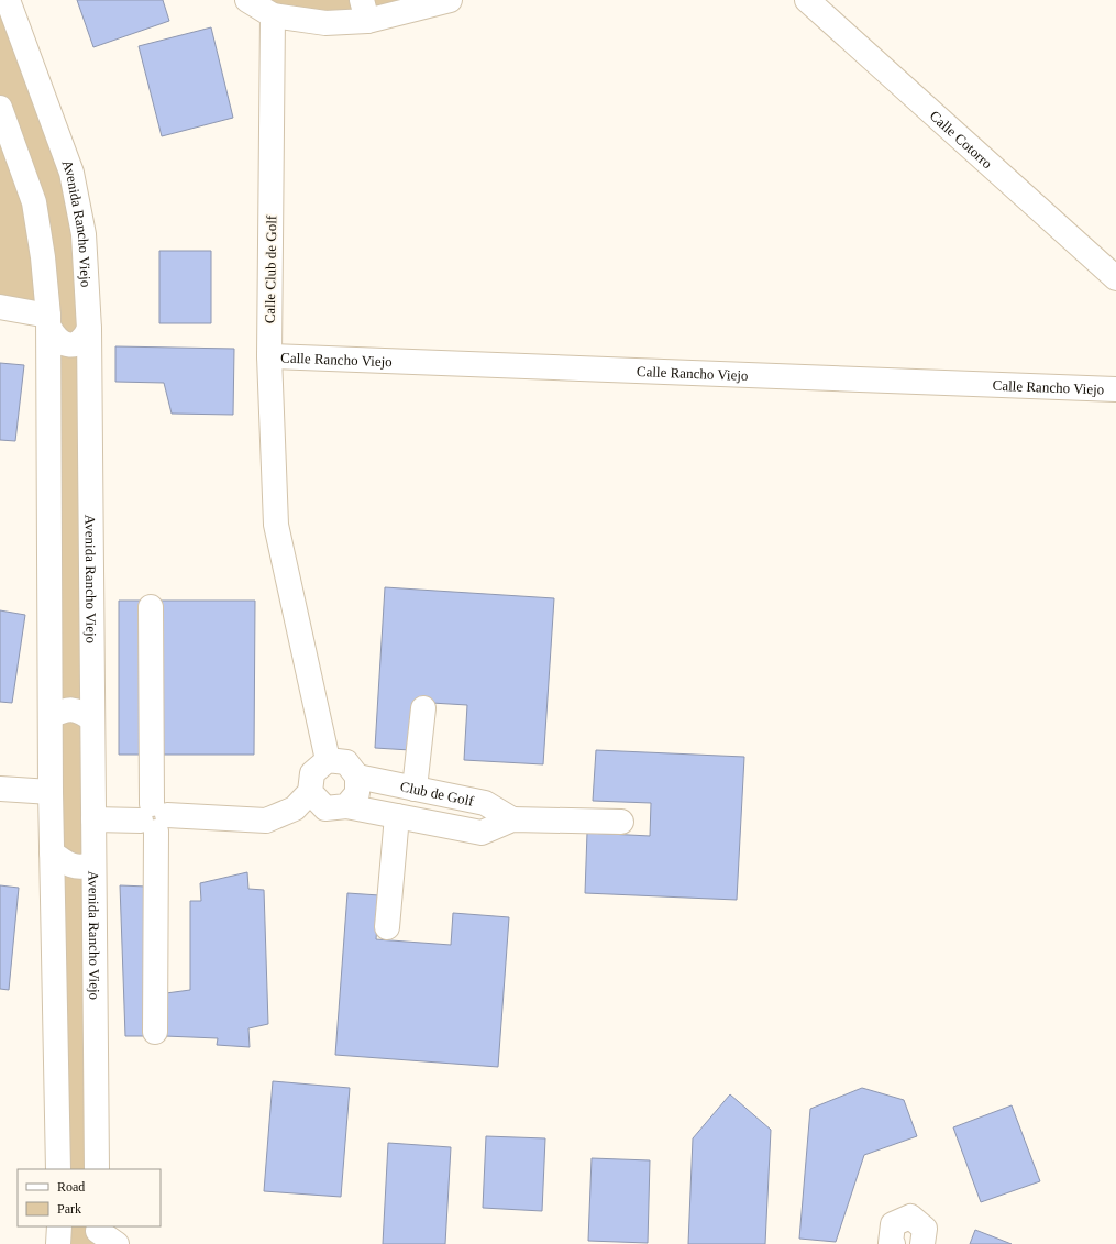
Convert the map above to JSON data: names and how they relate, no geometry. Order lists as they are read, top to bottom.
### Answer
{
  "streets": {
    "street": [
      "Calle Cotorro",
      "Avenida Rancho Viejo",
      "Calle Club de Golf",
      "Calle Rancho Viejo",
      "Club de Golf"
    ]
  },
  "crossings": [
    ["Calle Club de Golf", "Calle Rancho Viejo"],
    ["Calle Club de Golf", "Club de Golf"]
  ],
  "legend": ["Road", "Park"]
}
